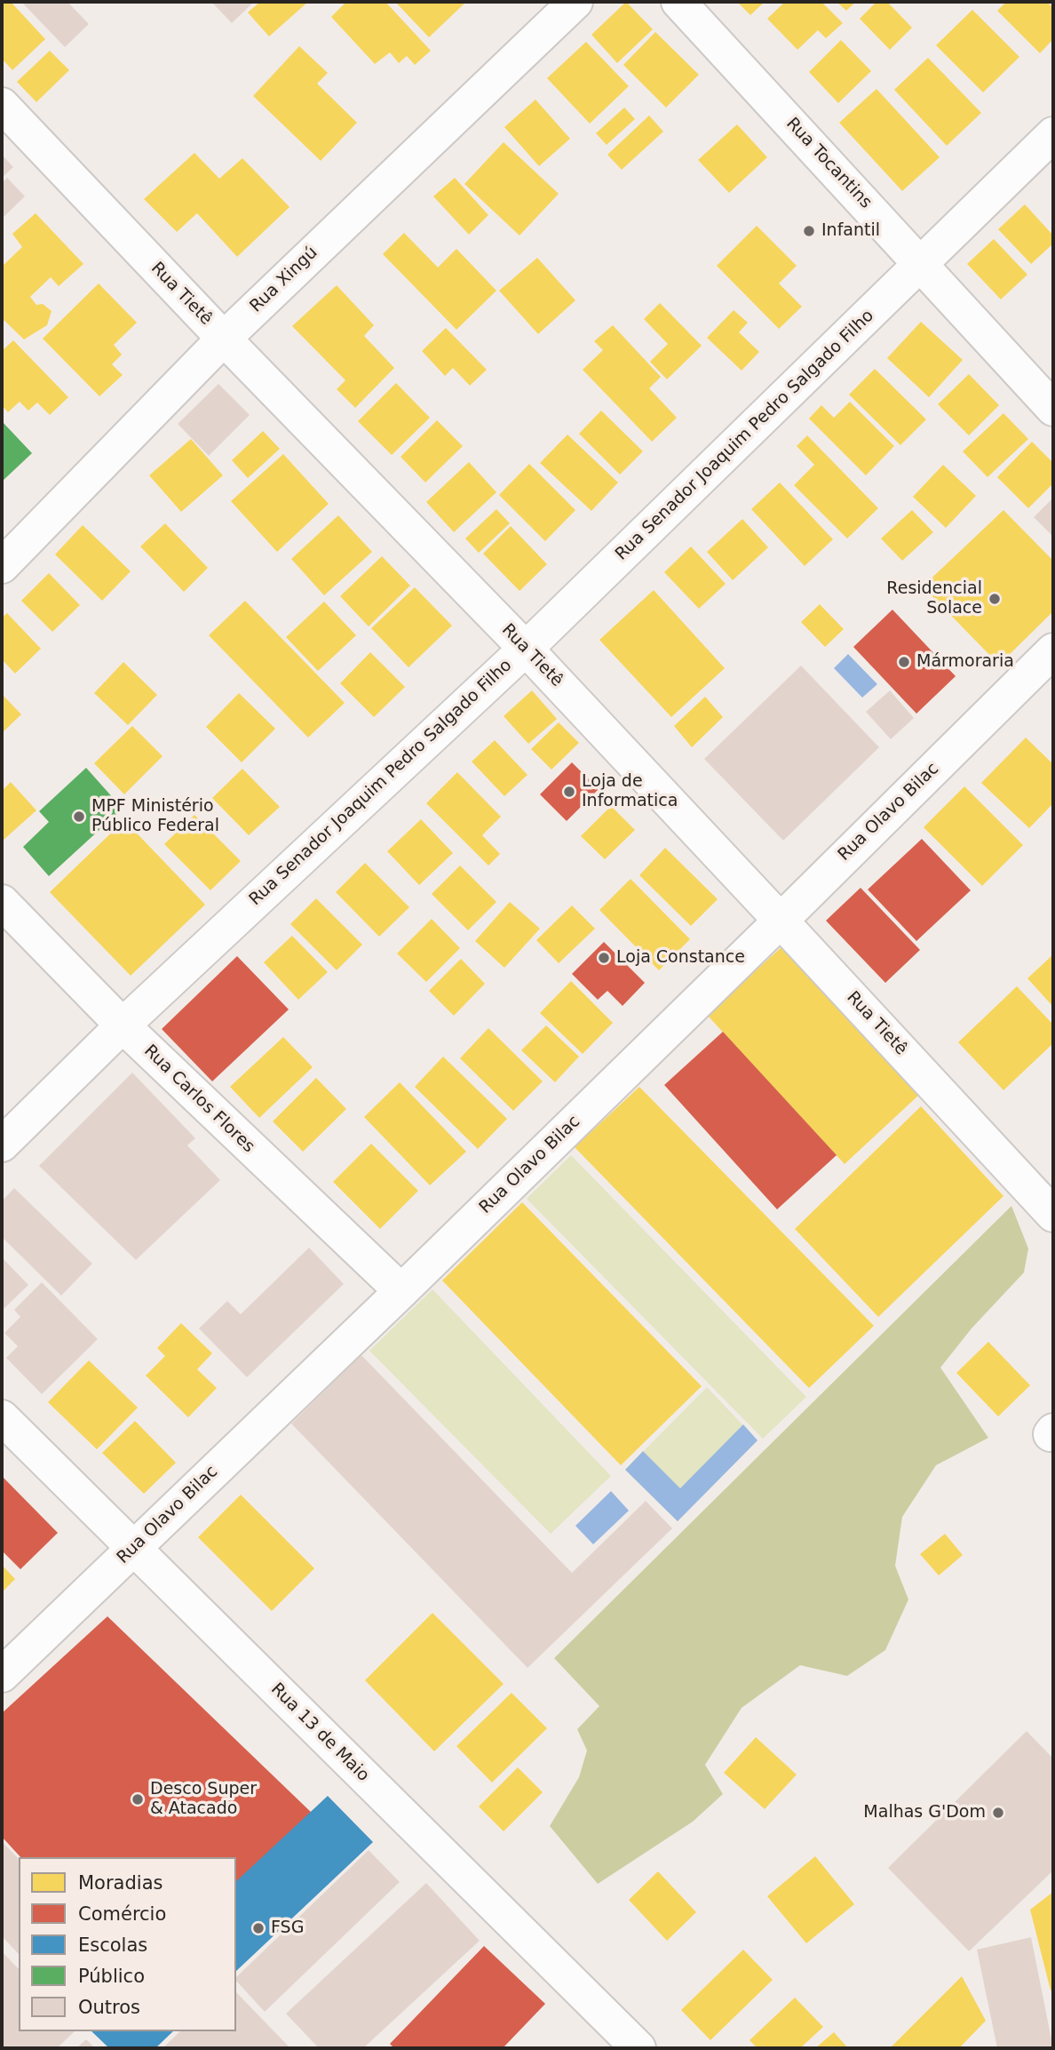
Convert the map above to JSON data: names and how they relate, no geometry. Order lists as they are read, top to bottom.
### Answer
{
  "streets": {
    "street": [
      "Rua Tocantins",
      "Rua Xingú",
      "Rua Tietê",
      "Rua Senador Joaquim Pedro Salgado Filho",
      "Rua Olavo Bilac",
      "Rua Carlos Flores",
      "Rua 13 de Maio"
    ]
  },
  "crossings": [
    ["Rua Tocantins", "Rua Senador Joaquim Pedro Salgado Filho"],
    ["Rua Xingú", "Rua Tietê"],
    ["Rua Tietê", "Rua Senador Joaquim Pedro Salgado Filho"],
    ["Rua Tietê", "Rua Olavo Bilac"],
    ["Rua Senador Joaquim Pedro Salgado Filho", "Rua Carlos Flores"],
    ["Rua Olavo Bilac", "Rua Carlos Flores"],
    ["Rua Olavo Bilac", "Rua 13 de Maio"]
  ],
  "places": [
    "Infantil",
    "Residencial Solace",
    "Mármoraria",
    "Loja de Informatica",
    "MPF Ministério Público Federal",
    "Loja Constance",
    "Desco Super & Atacado",
    "Malhas G'Dom",
    "FSG"
  ],
  "legend": [
    "Moradias",
    "Comércio",
    "Escolas",
    "Público",
    "Outros"
  ]
}
